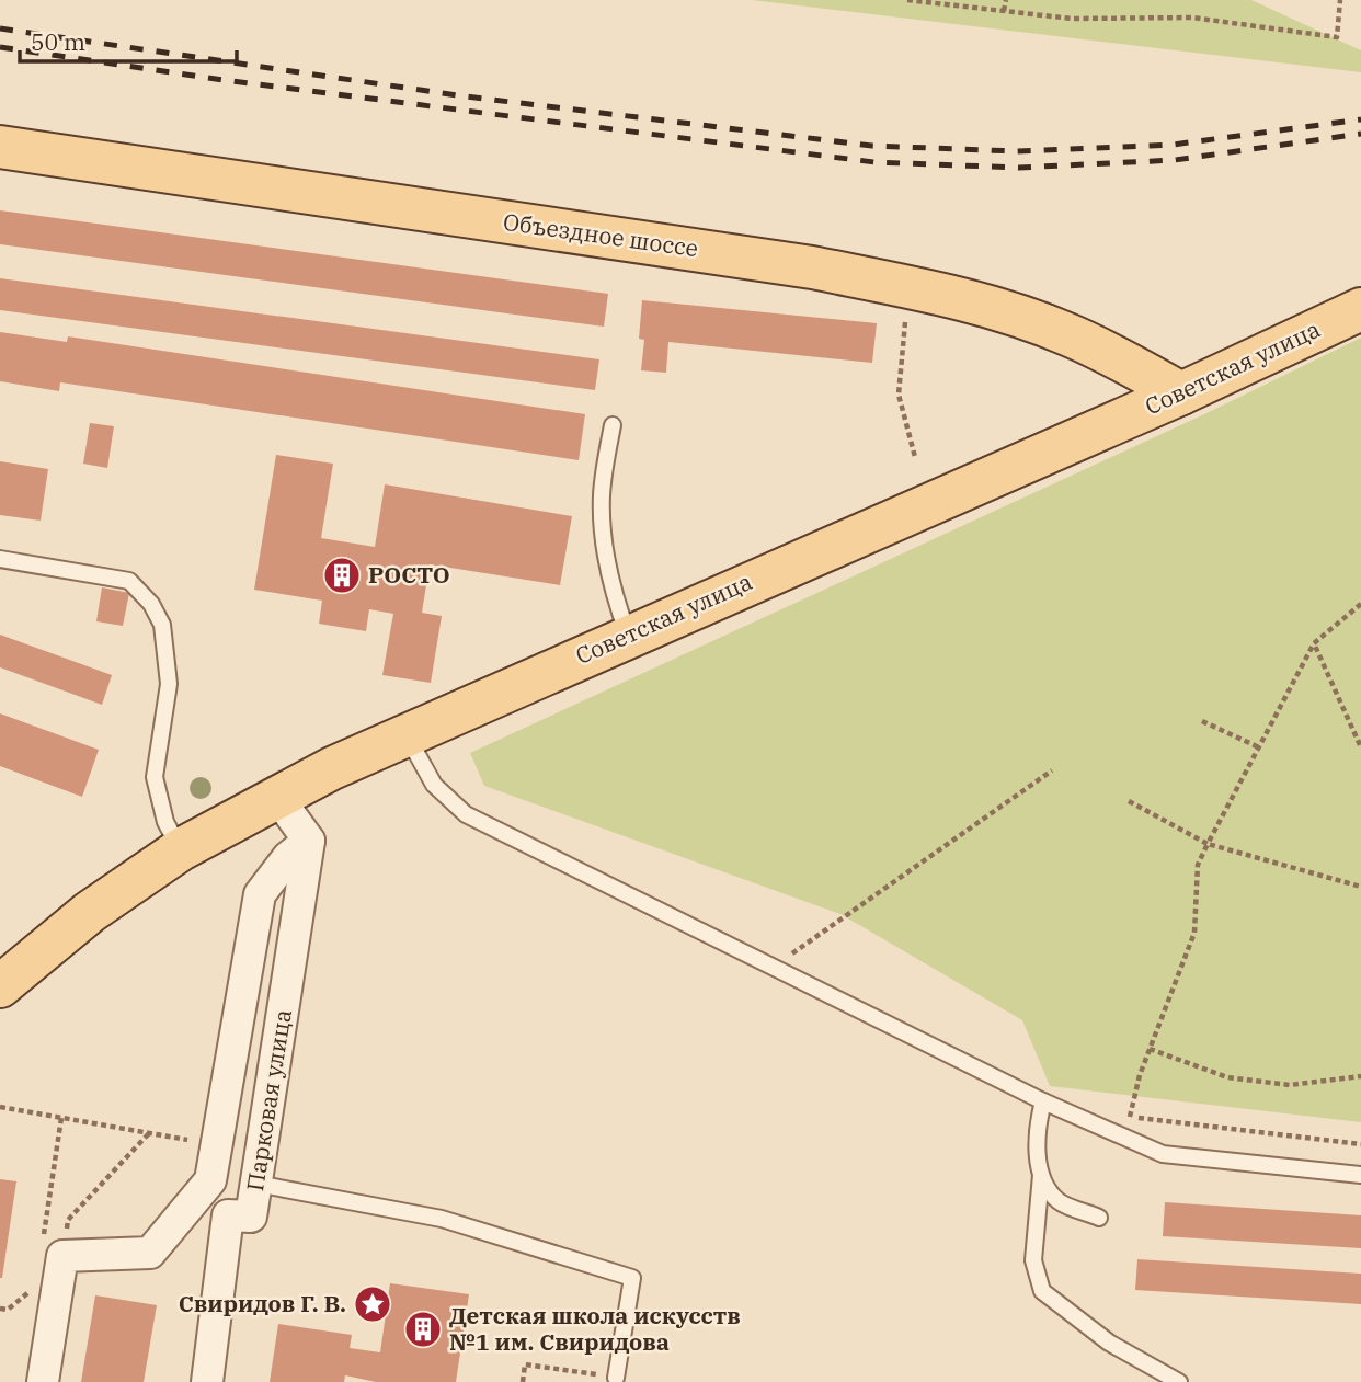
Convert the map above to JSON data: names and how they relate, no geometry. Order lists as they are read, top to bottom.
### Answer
{
  "streets": {
    "main road": ["Объездное шоссе", "Советская улица"],
    "street": ["Парковая улица"]
  },
  "crossings": [
    ["Объездное шоссе", "Советская улица"]
  ],
  "places": {
    "building": ["РОСТО", "Детская школа искусств №1 им. Свиридова"],
    "place": ["Свиридов Г. В."]
  },
  "scale_bar": "50 m"
}
